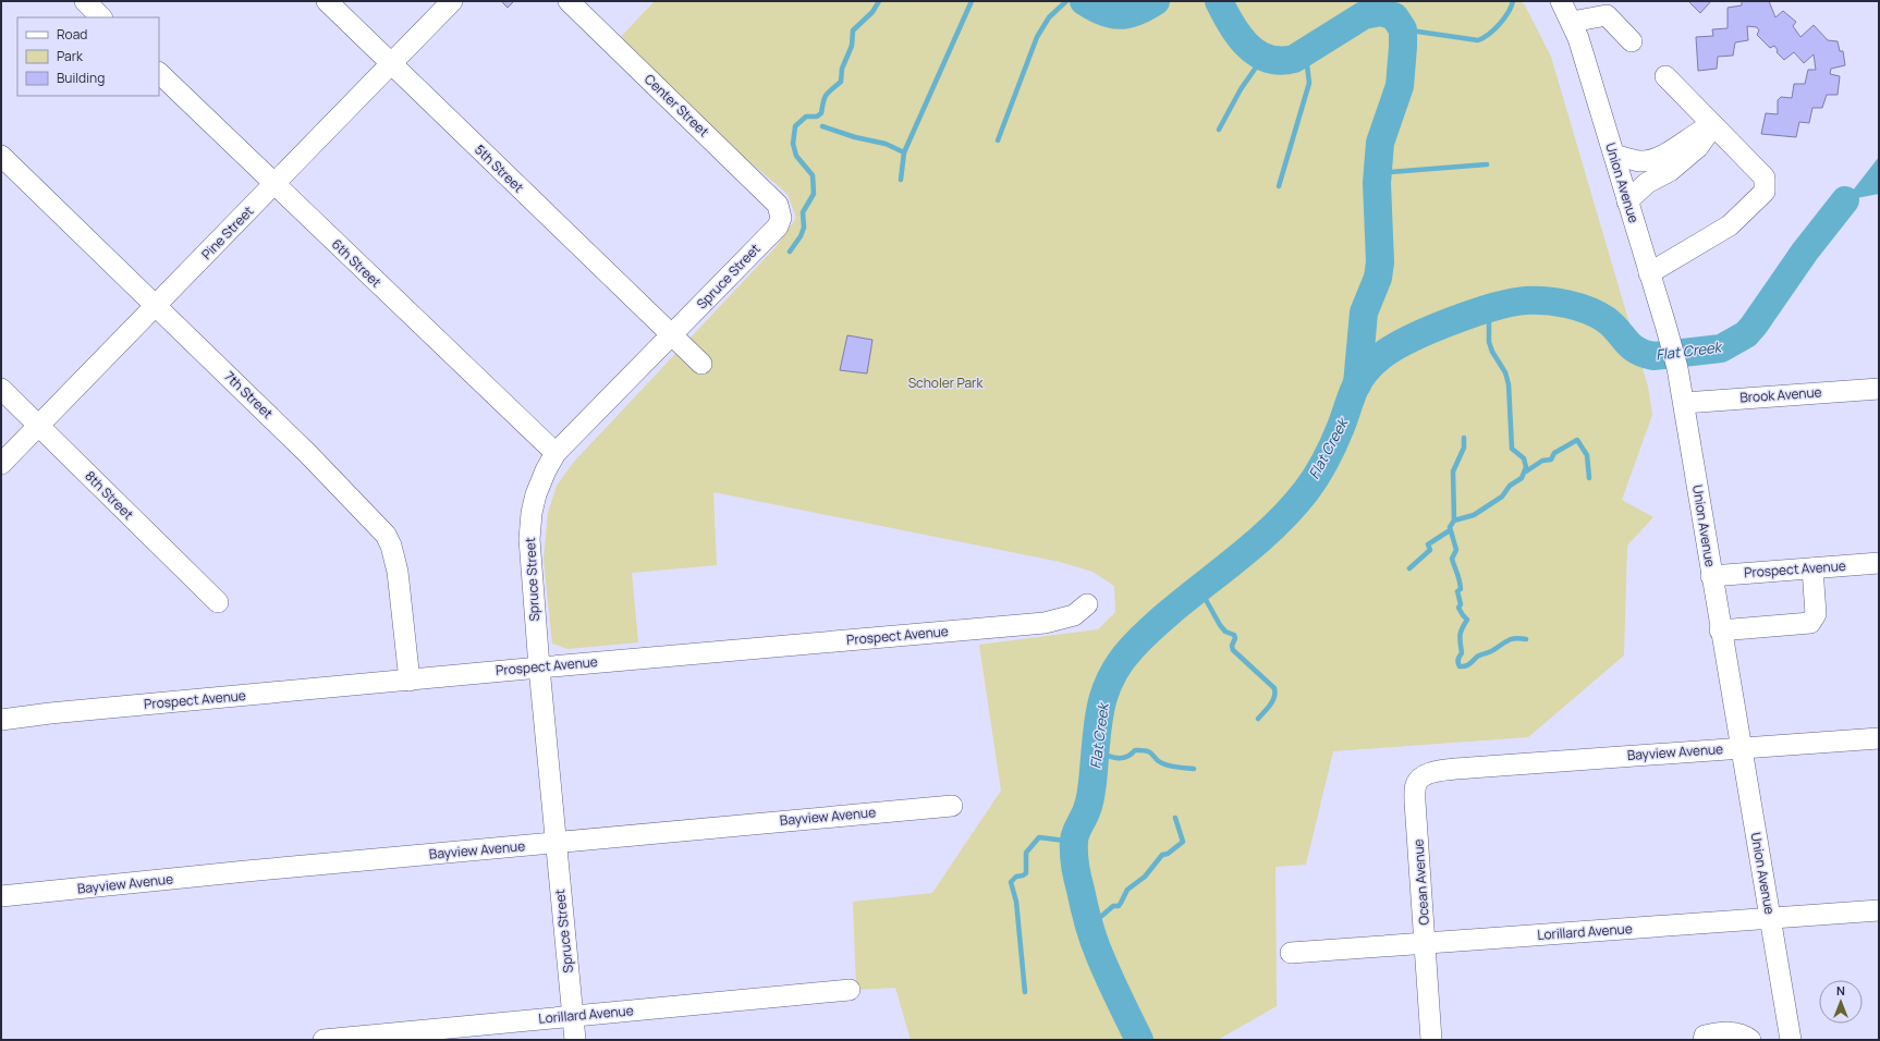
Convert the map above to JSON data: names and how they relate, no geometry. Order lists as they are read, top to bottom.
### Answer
{
  "streets": {
    "street": [
      "Center Street",
      "5th Street",
      "Union Avenue",
      "Pine Street",
      "6th Street",
      "Spruce Street",
      "7th Street",
      "Brook Avenue",
      "8th Street",
      "Prospect Avenue",
      "Bayview Avenue",
      "Ocean Avenue",
      "Lorillard Avenue"
    ]
  },
  "crossings": [
    ["Center Street", "Spruce Street"],
    ["5th Street", "Pine Street"],
    ["5th Street", "Spruce Street"],
    ["Union Avenue", "Brook Avenue"],
    ["Union Avenue", "Prospect Avenue"],
    ["Union Avenue", "Bayview Avenue"],
    ["Union Avenue", "Lorillard Avenue"],
    ["Pine Street", "6th Street"],
    ["Pine Street", "7th Street"],
    ["Pine Street", "8th Street"],
    ["6th Street", "Spruce Street"],
    ["Spruce Street", "Prospect Avenue"],
    ["Spruce Street", "Bayview Avenue"],
    ["Spruce Street", "Lorillard Avenue"],
    ["7th Street", "Prospect Avenue"],
    ["Bayview Avenue", "Ocean Avenue"],
    ["Ocean Avenue", "Lorillard Avenue"]
  ],
  "water": ["Flat Creek"],
  "parks": ["Scholer Park"],
  "legend": ["Road", "Park", "Building"],
  "north": "top"
}
